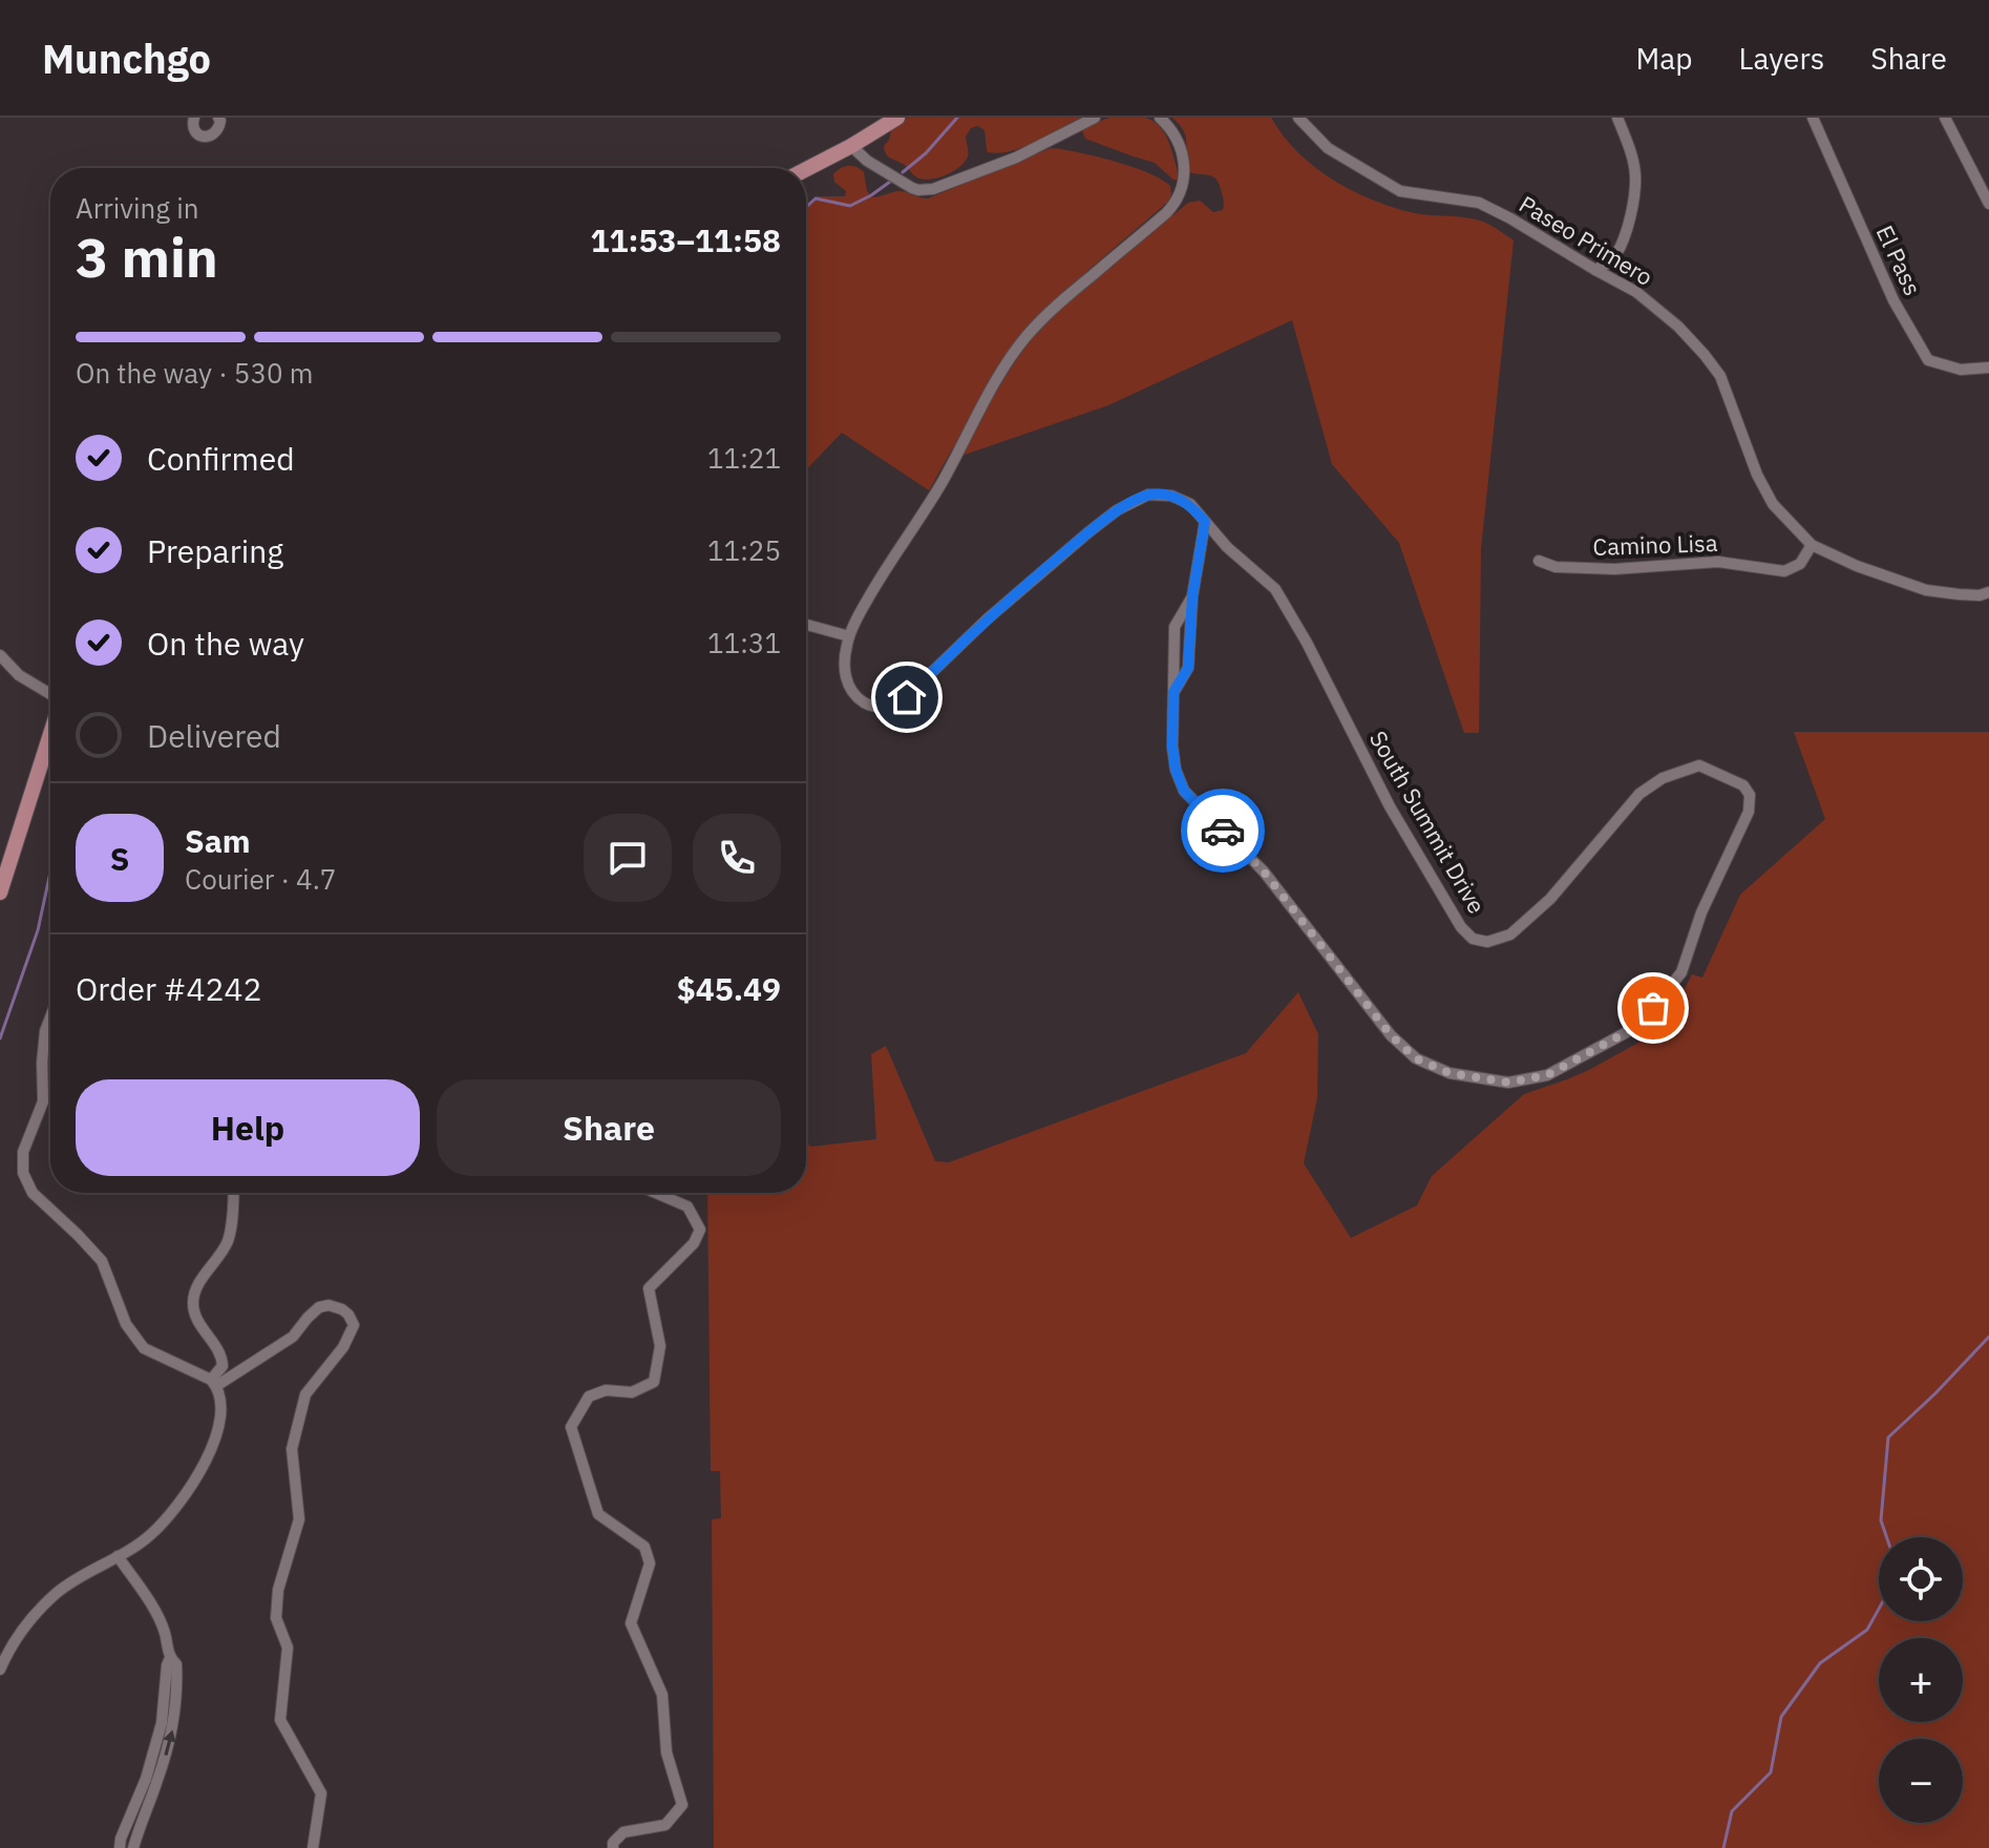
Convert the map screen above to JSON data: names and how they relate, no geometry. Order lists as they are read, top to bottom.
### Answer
{
  "streets": {
    "street": [
      "Paseo Primero",
      "El Pass",
      "Camino Lisa",
      "South Summit Drive"
    ]
  },
  "crossings": [
    ["Paseo Primero", "Camino Lisa"]
  ],
  "page": {
    "header": "Munchgo",
    "nav": ["Map", "Layers", "Share"],
    "heading": ["3 min", "Arriving in", "11:53–11:58"],
    "panel": [
      "Sam",
      "Courier · 4.7",
      "Order #4242",
      "$45.49"
    ],
    "bar": "On the way · 530 m",
    "list": [
      ["Confirmed", "11:21"],
      ["Preparing", "11:25"],
      ["On the way", "11:31"],
      "Delivered"
    ],
    "round": "S",
    "buttons": ["Help", "Share"],
    "map_buttons": ["+", "−"]
  }
}
